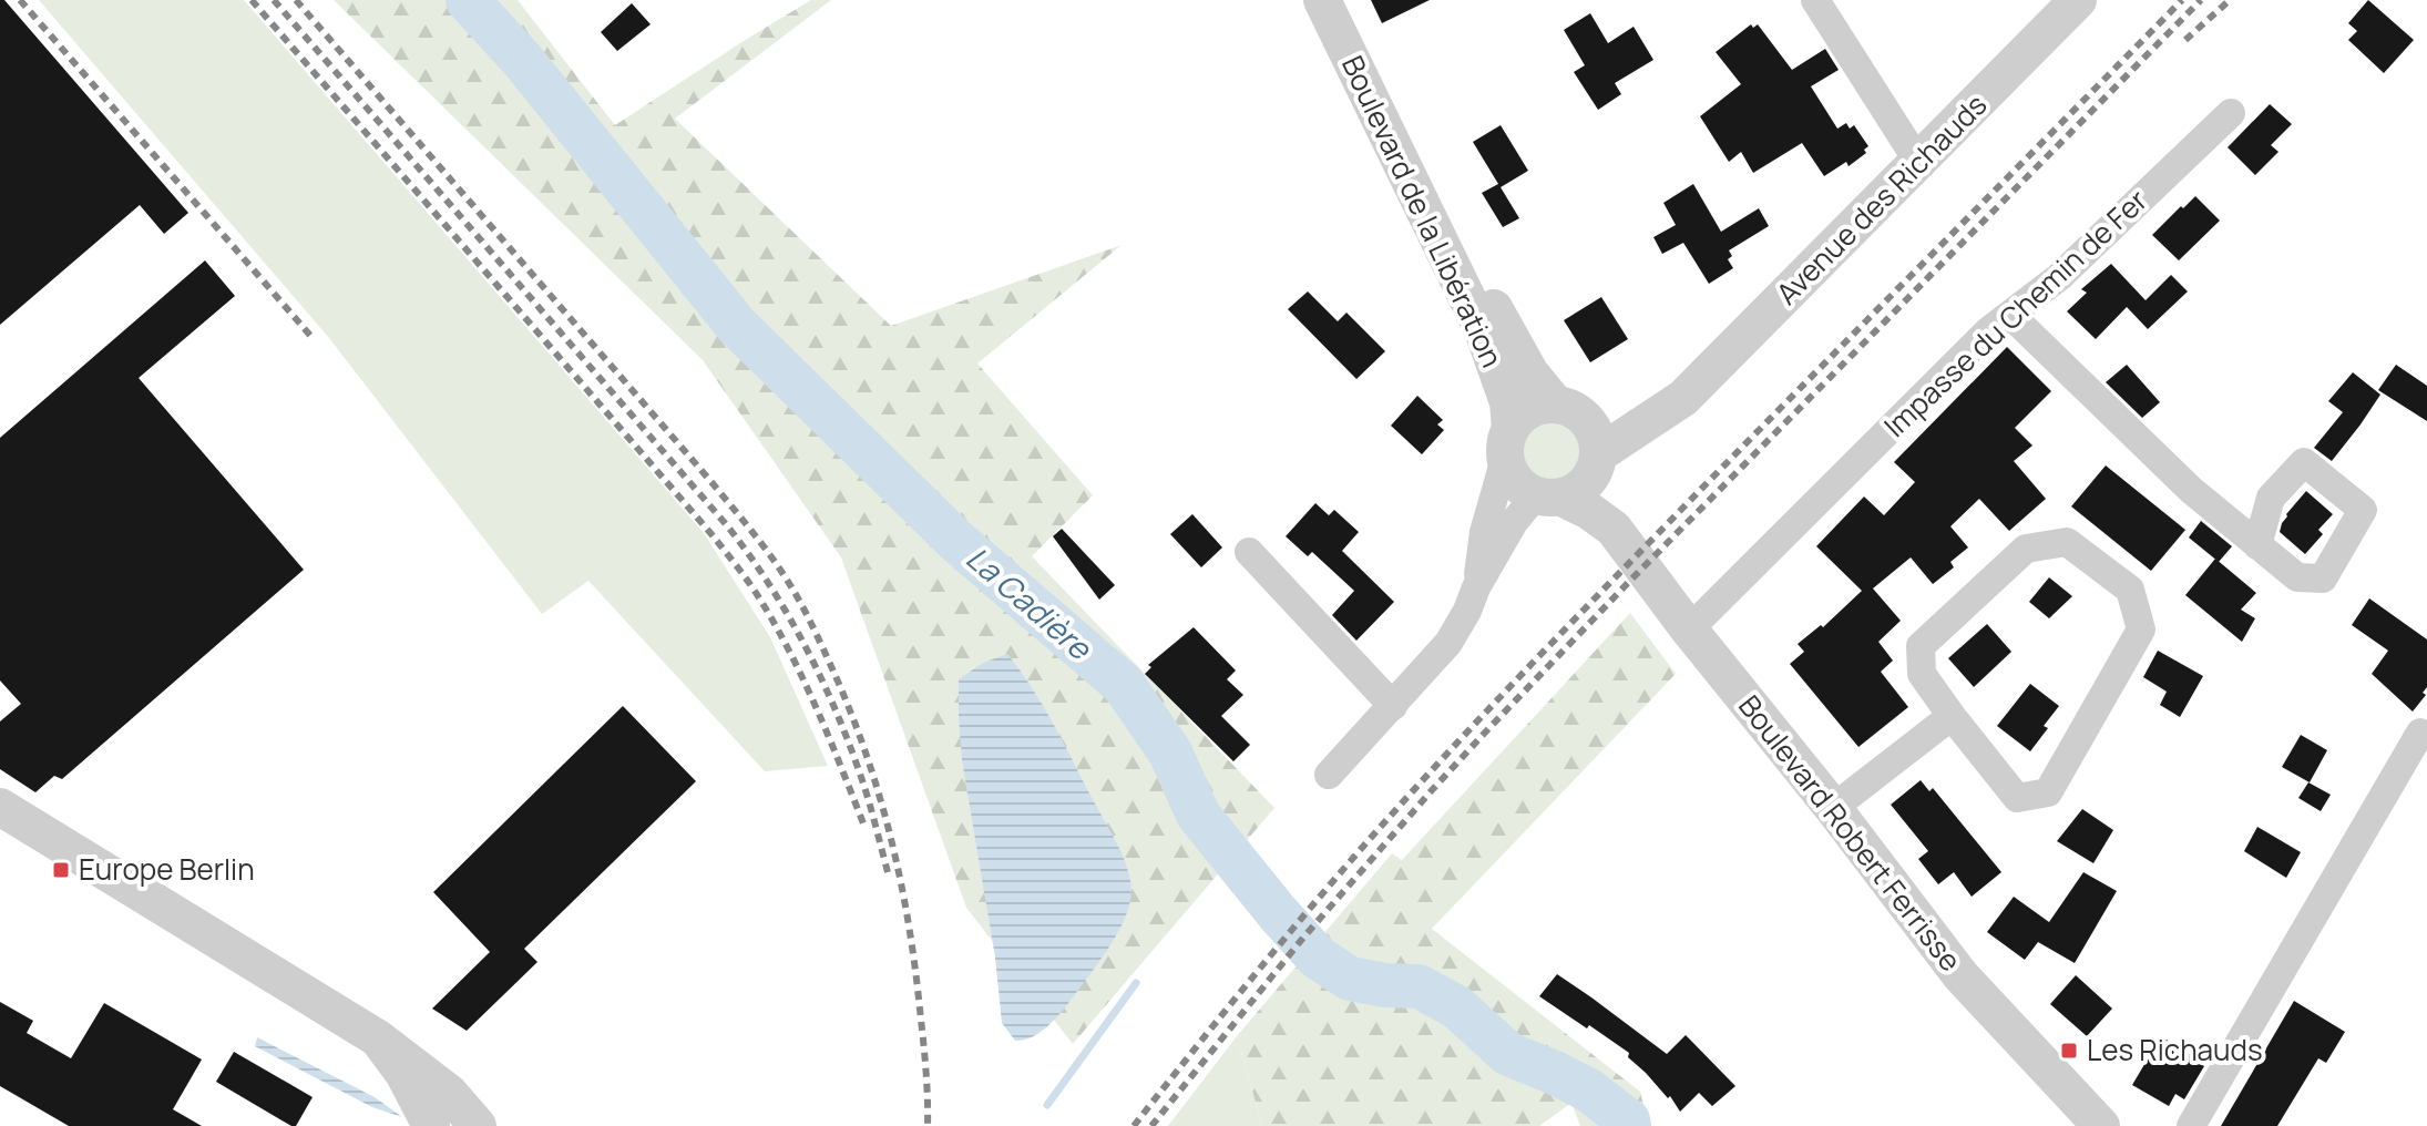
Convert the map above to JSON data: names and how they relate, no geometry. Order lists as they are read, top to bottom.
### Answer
{
  "streets": {
    "street": [
      "Avenue des Richauds",
      "Boulevard de la Libération",
      "Impasse du Chemin de Fer",
      "Boulevard Robert Ferrisse"
    ]
  },
  "crossings": [
    ["Avenue des Richauds", "Boulevard de la Libération"],
    ["Avenue des Richauds", "Boulevard Robert Ferrisse"],
    ["Boulevard de la Libération", "Boulevard Robert Ferrisse"],
    ["Impasse du Chemin de Fer", "Boulevard Robert Ferrisse"]
  ],
  "water": ["La Cadière"],
  "places": {
    "transit": ["Europe Berlin", "Les Richauds"]
  }
}
